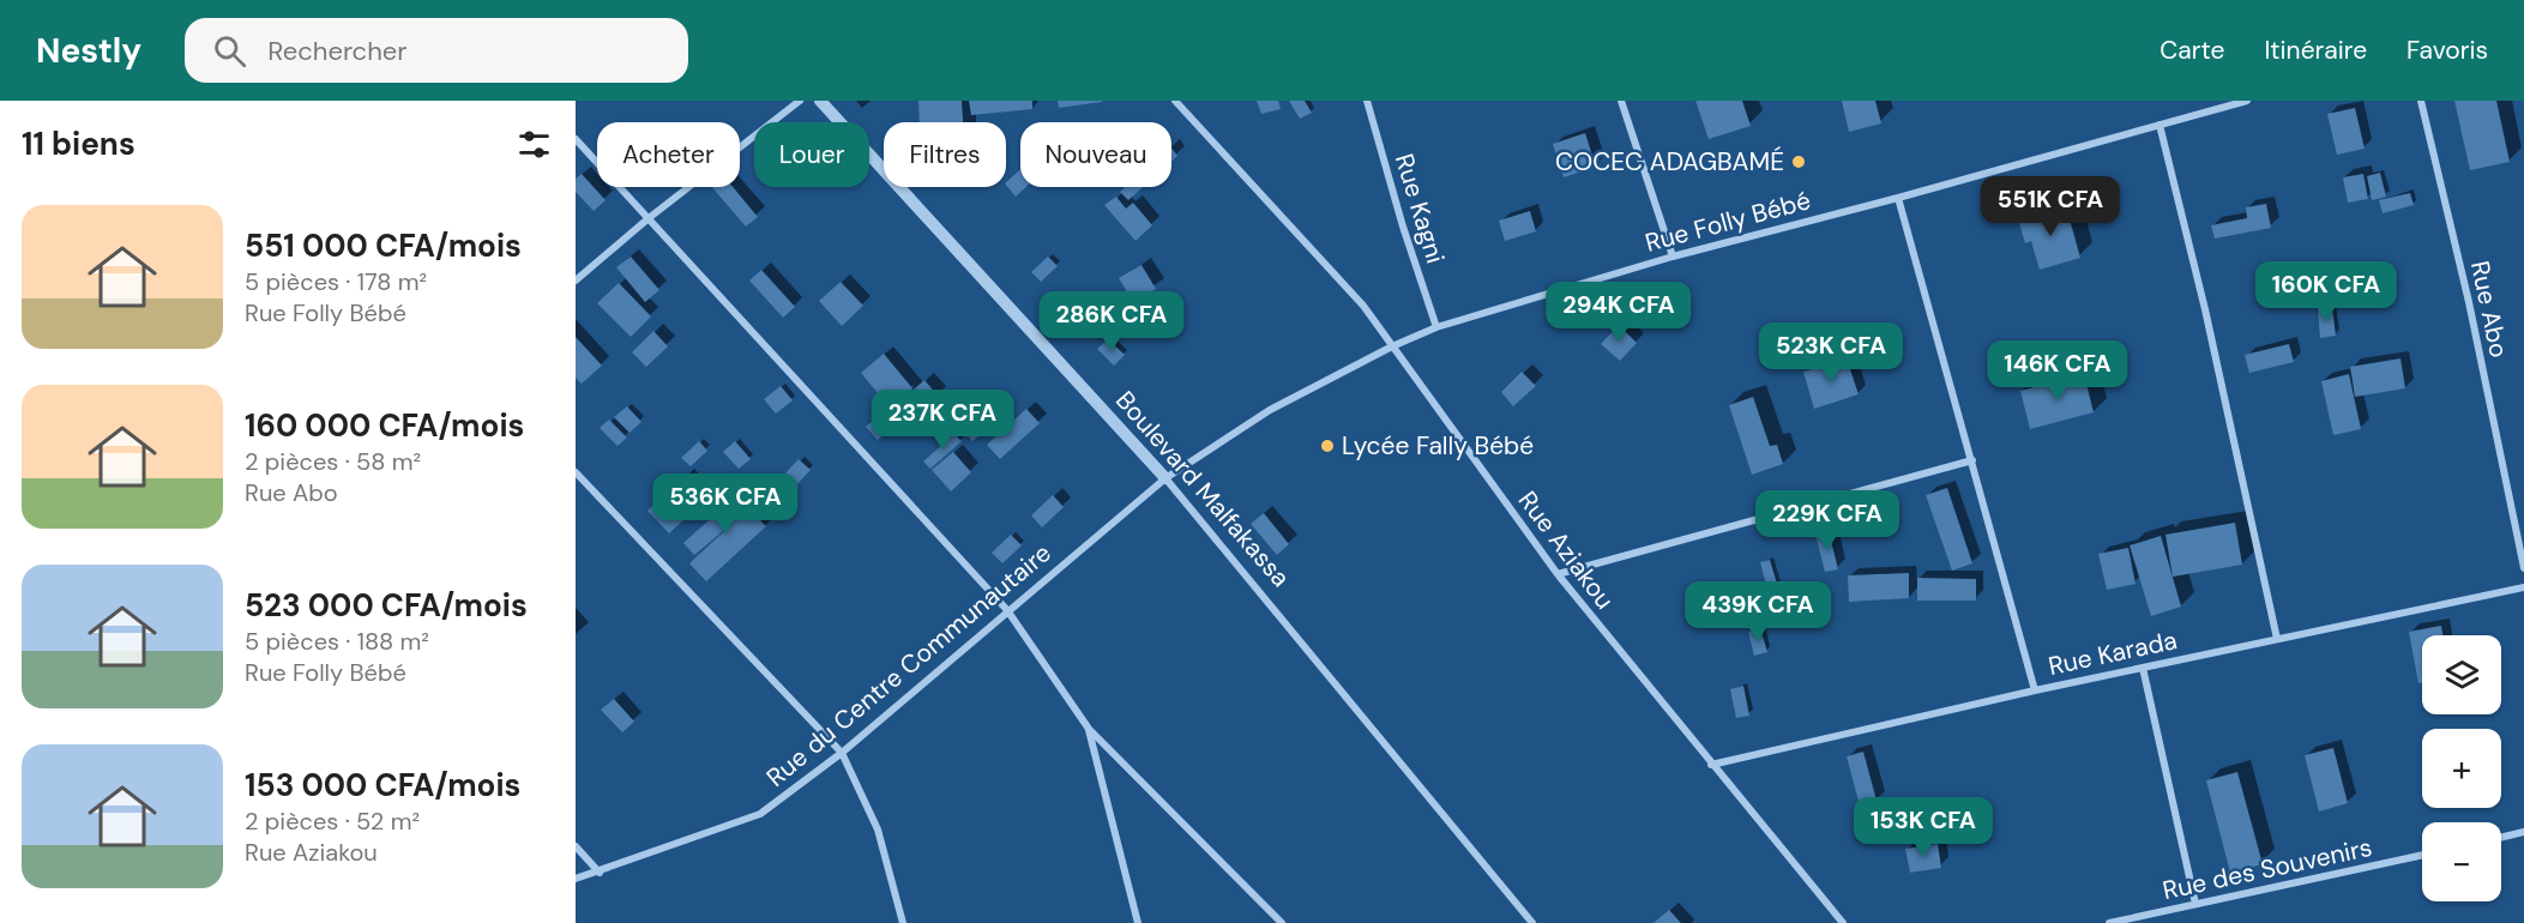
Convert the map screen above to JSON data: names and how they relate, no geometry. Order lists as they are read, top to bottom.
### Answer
{
  "streets": {
    "street": [
      "Rue Kagni",
      "Rue Folly Bébé",
      "Rue Abo",
      "Boulevard Malfakassa",
      "Rue Aziakou",
      "Rue Karada",
      "Rue du Centre Communautaire",
      "Rue des Souvenirs"
    ]
  },
  "crossings": [
    ["Rue Kagni", "Rue Folly Bébé"],
    ["Rue Folly Bébé", "Boulevard Malfakassa"],
    ["Rue Folly Bébé", "Rue Aziakou"],
    ["Rue Folly Bébé", "Rue du Centre Communautaire"],
    ["Boulevard Malfakassa", "Rue du Centre Communautaire"],
    ["Rue Aziakou", "Rue Karada"]
  ],
  "places": ["COCEC ADAGBAMÉ", "Lycée Fally Bébé"],
  "page": {
    "header": "Nestly",
    "search": "Rechercher",
    "nav": ["Carte", "Itinéraire", "Favoris"],
    "heading": "11 biens",
    "chip": [
      "Acheter",
      "Louer",
      "Filtres",
      "Nouveau"
    ],
    "price": [
      "551K CFA",
      "160K CFA",
      "294K CFA",
      "286K CFA",
      "523K CFA",
      "146K CFA",
      "237K CFA",
      "536K CFA",
      "229K CFA",
      "439K CFA",
      "153K CFA"
    ],
    "list": [
      {
        "name": "551 000 CFA/mois",
        "note": "5 pièces · 178 m² · Rue Folly Bébé"
      },
      {
        "name": "160 000 CFA/mois",
        "note": "2 pièces · 58 m² · Rue Abo"
      },
      {
        "name": "523 000 CFA/mois",
        "note": "5 pièces · 188 m² · Rue Folly Bébé"
      },
      {
        "name": "153 000 CFA/mois",
        "note": "2 pièces · 52 m² · Rue Aziakou"
      }
    ],
    "map_buttons": ["+", "−"]
  }
}
